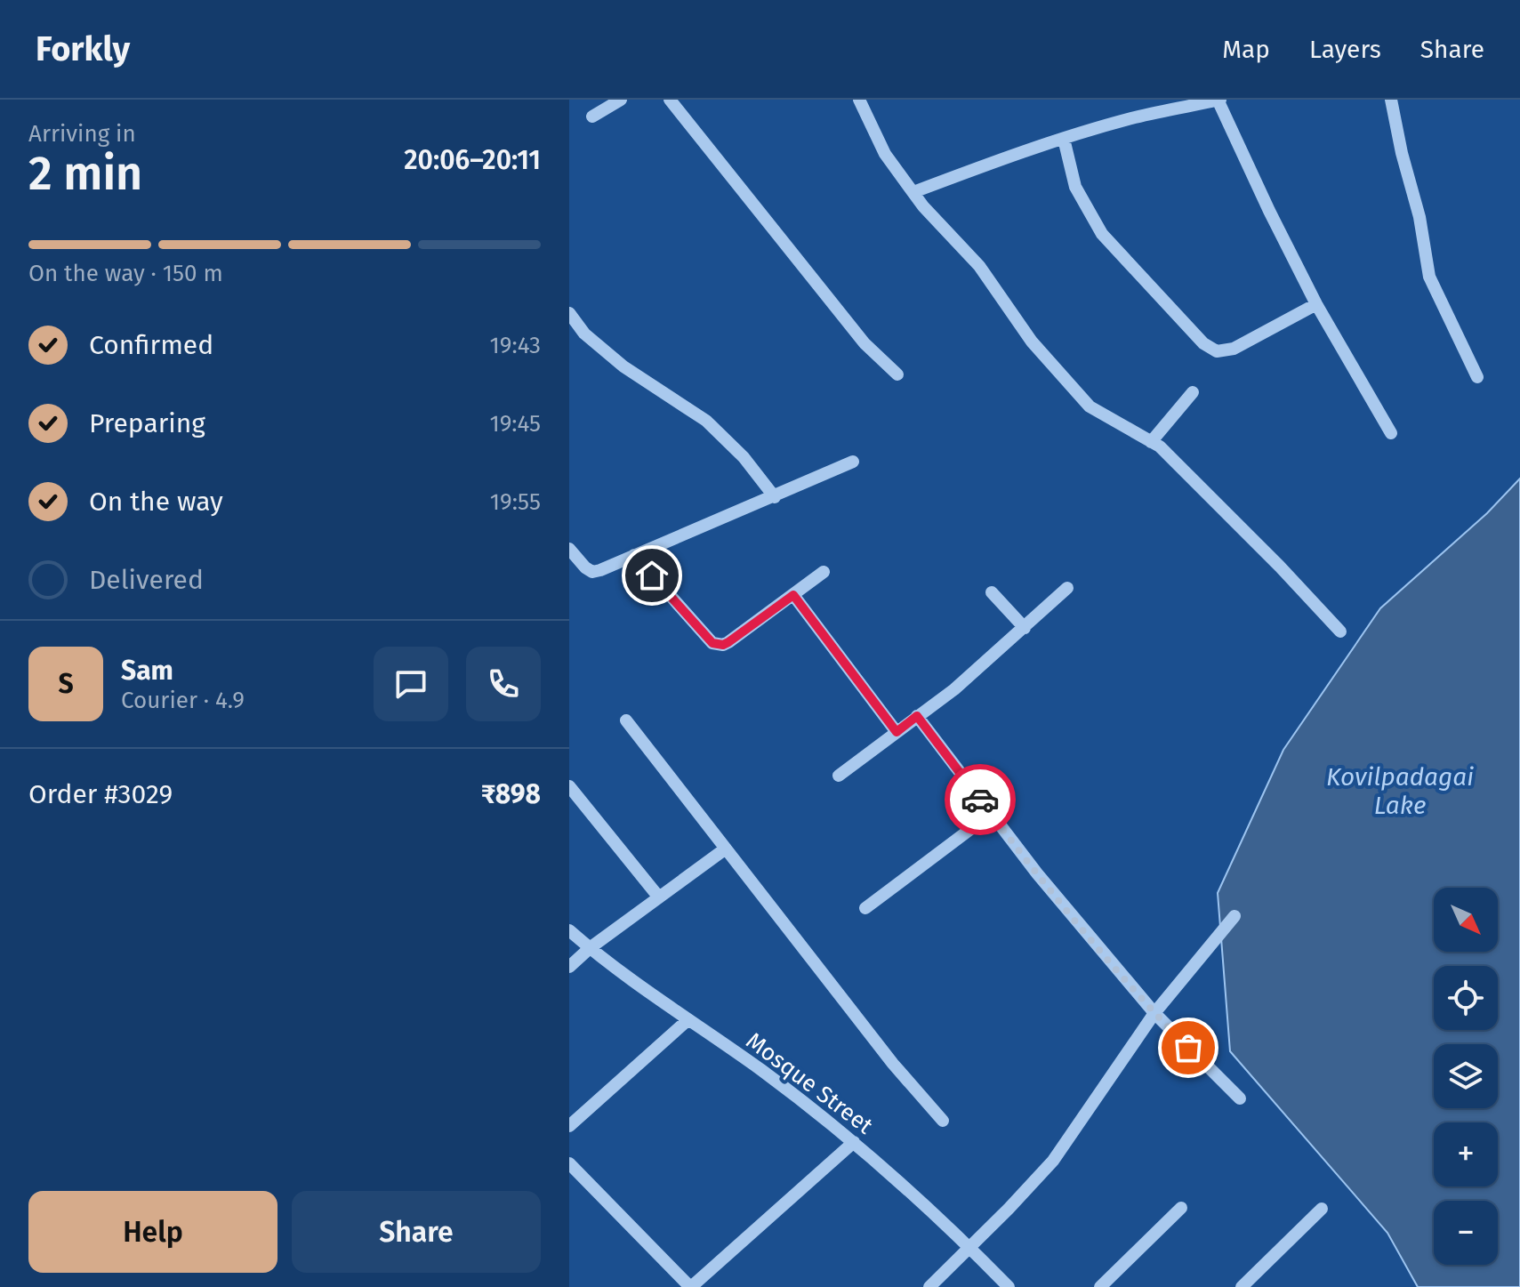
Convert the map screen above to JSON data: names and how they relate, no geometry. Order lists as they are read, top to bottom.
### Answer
{
  "streets": {
    "street": ["Mosque Street"]
  },
  "water": ["Kovilpadagai Lake"],
  "north": "bottom right",
  "page": {
    "header": "Forkly",
    "nav": ["Map", "Layers", "Share"],
    "heading": ["2 min", "Arriving in", "20:06–20:11"],
    "panel": [
      "Sam",
      "Courier · 4.9",
      "Order #3029",
      "₹898"
    ],
    "bar": "On the way · 150 m",
    "list": [
      ["Confirmed", "19:43"],
      ["Preparing", "19:45"],
      ["On the way", "19:55"],
      "Delivered"
    ],
    "round": "S",
    "map_buttons": ["+", "−"],
    "buttons": ["Help", "Share"]
  }
}
